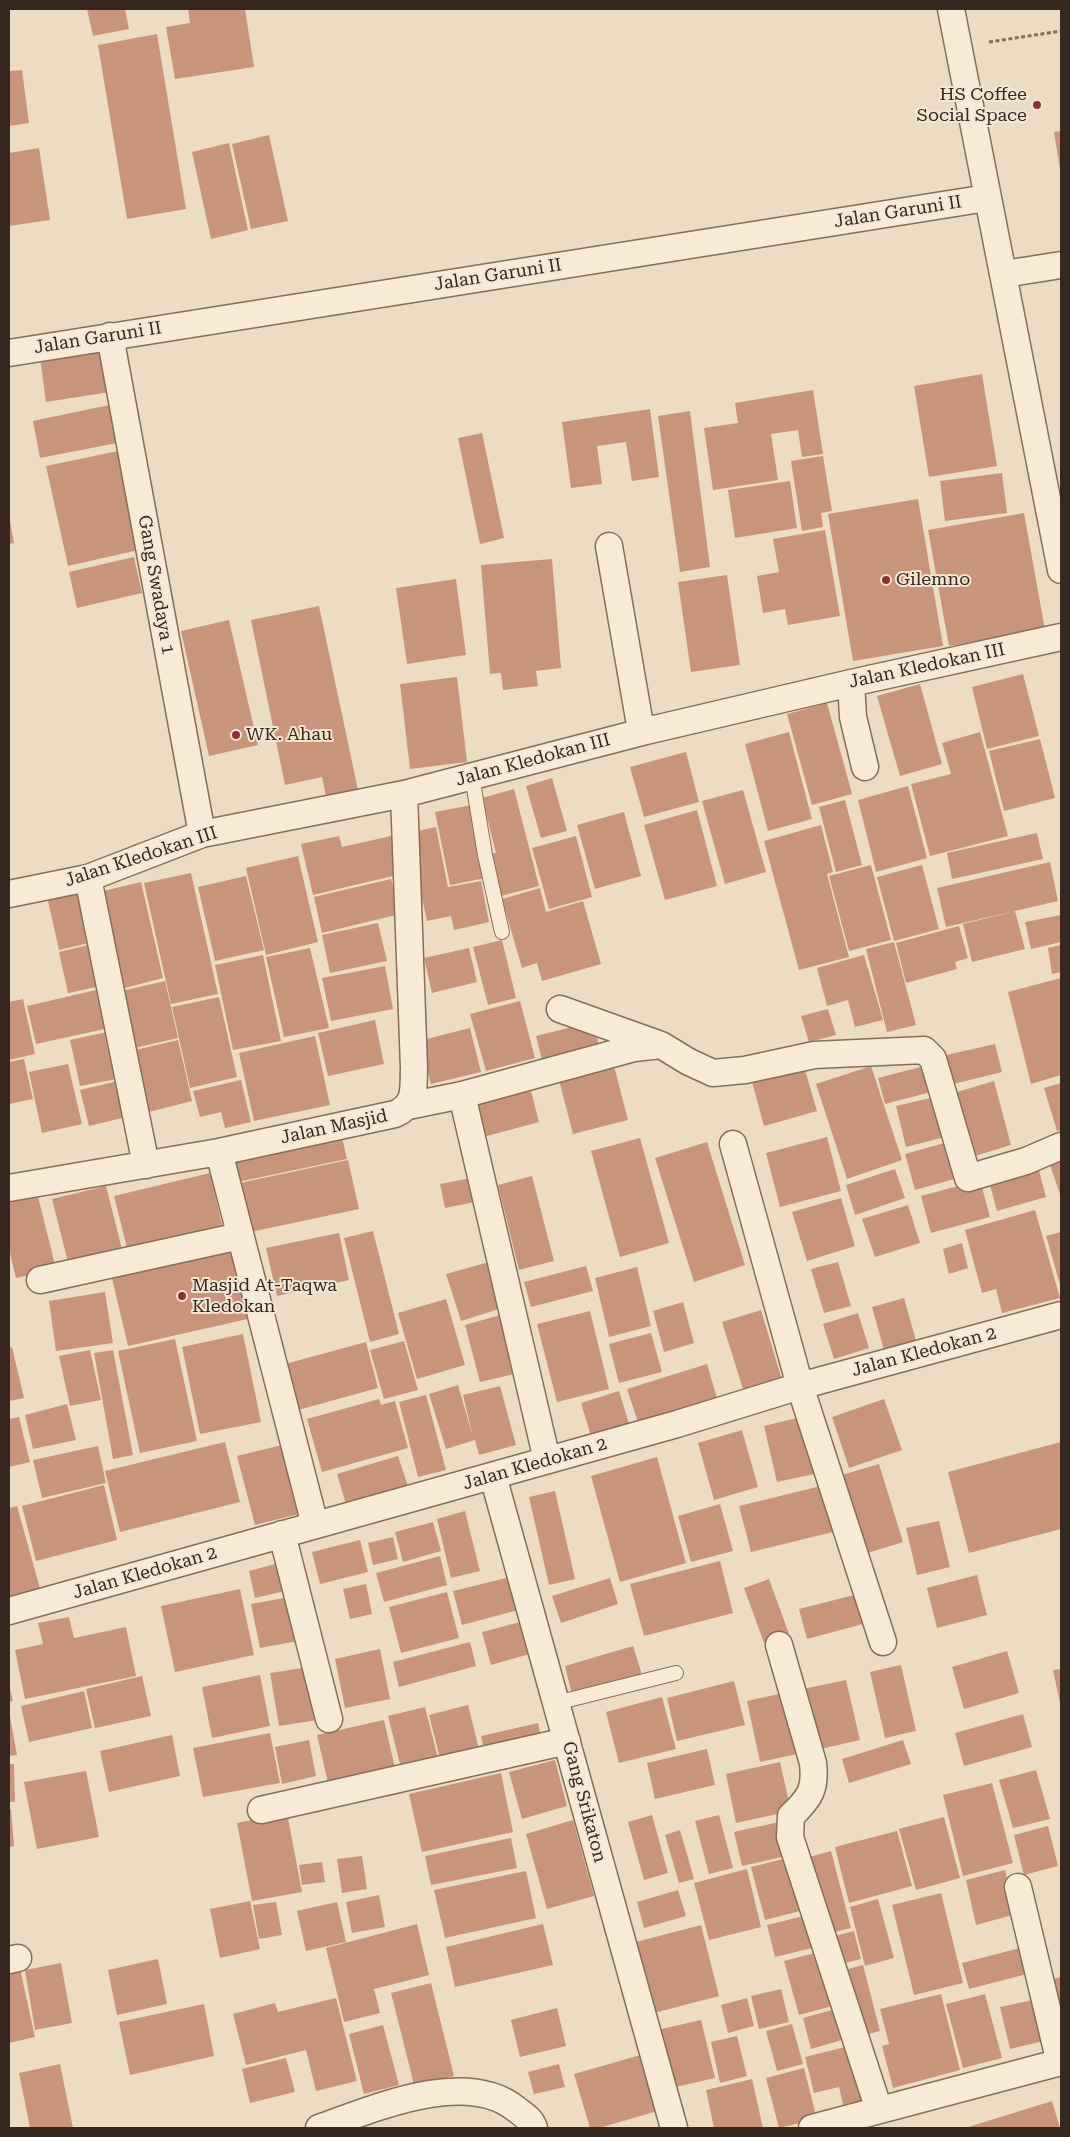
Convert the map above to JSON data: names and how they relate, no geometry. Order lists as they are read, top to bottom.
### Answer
{
  "streets": {
    "street": [
      "Jalan Garuni II",
      "Gang Swadaya 1",
      "Jalan Kledokan III",
      "Jalan Masjid",
      "Jalan Kledokan 2",
      "Gang Srikaton"
    ]
  },
  "crossings": [
    ["Jalan Garuni II", "Gang Swadaya 1"],
    ["Gang Swadaya 1", "Jalan Kledokan III"],
    ["Jalan Kledokan III", "Jalan Masjid"],
    ["Jalan Kledokan 2", "Gang Srikaton"]
  ],
  "places": [
    "HS Coffee Social Space",
    "Gilemno",
    "WK. Ahau",
    "Masjid At-Taqwa Kledokan"
  ]
}
